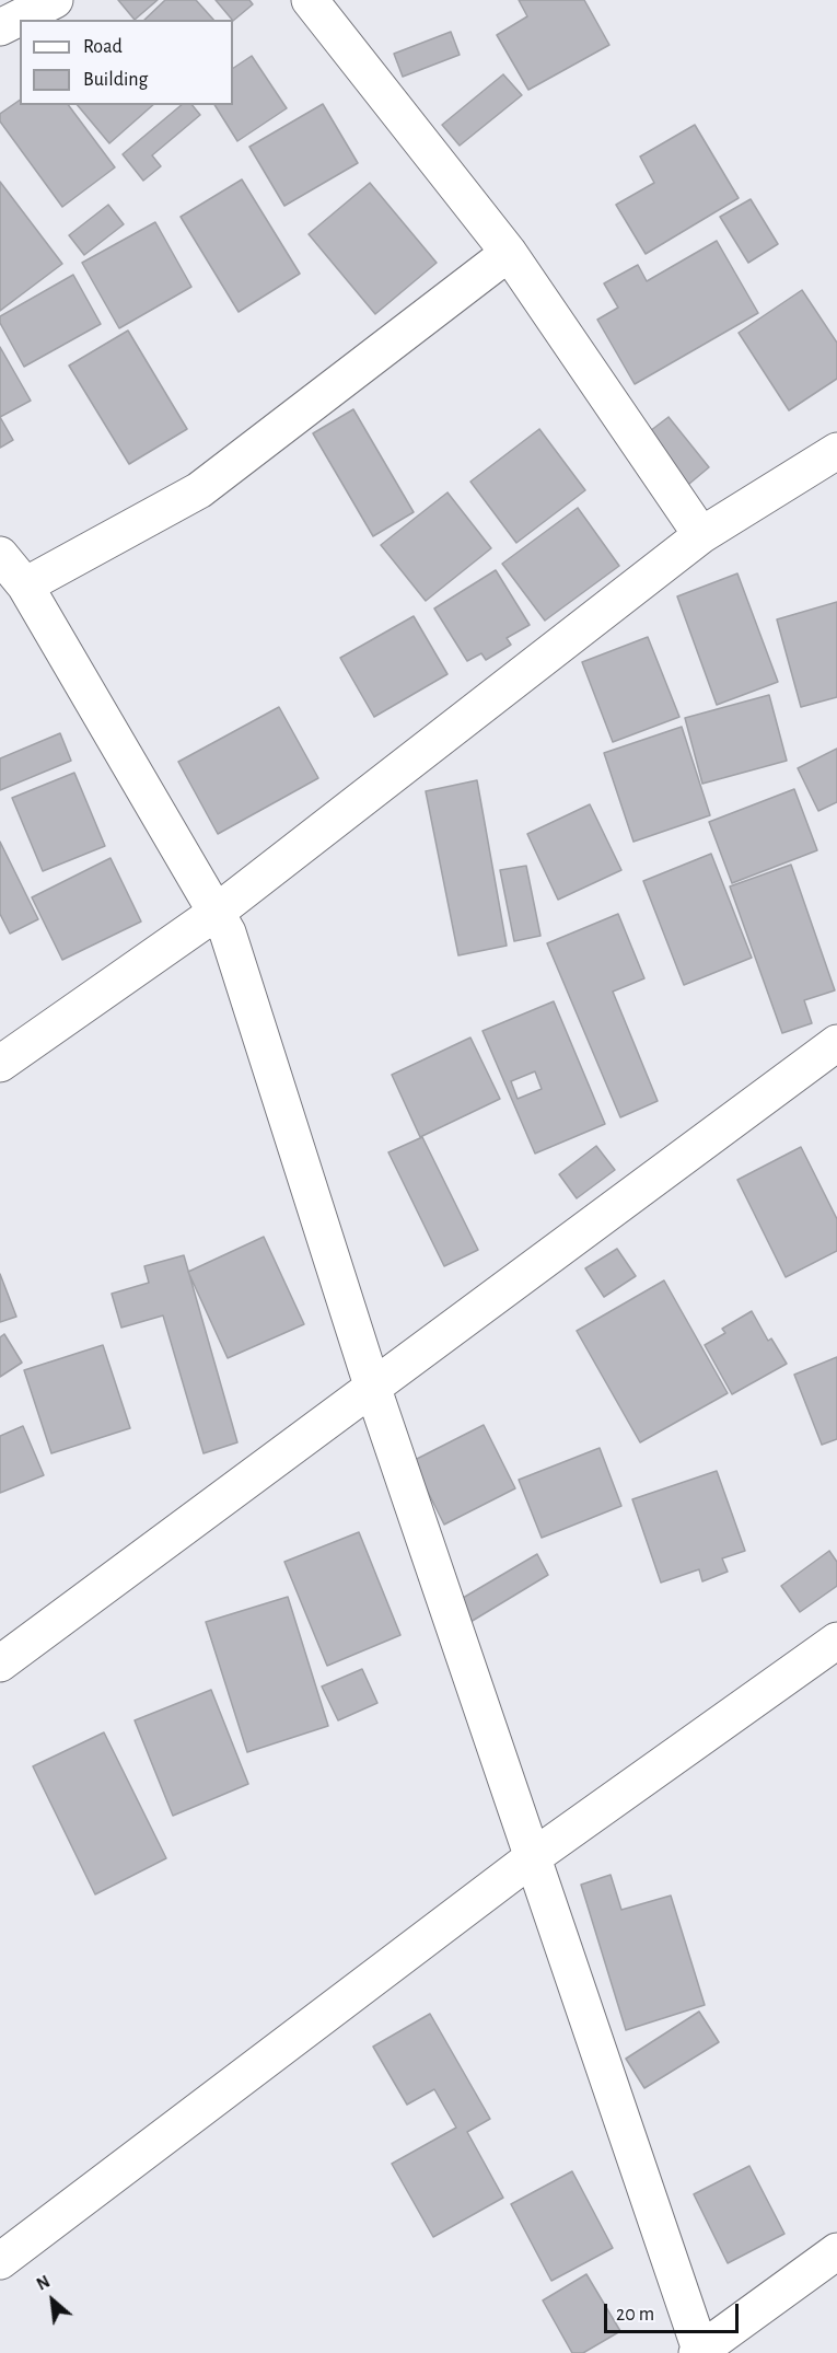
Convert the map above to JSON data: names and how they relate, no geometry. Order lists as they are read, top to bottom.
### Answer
{
  "legend": ["Road", "Building"],
  "scale_bar": "20 m",
  "north": "top left"
}
